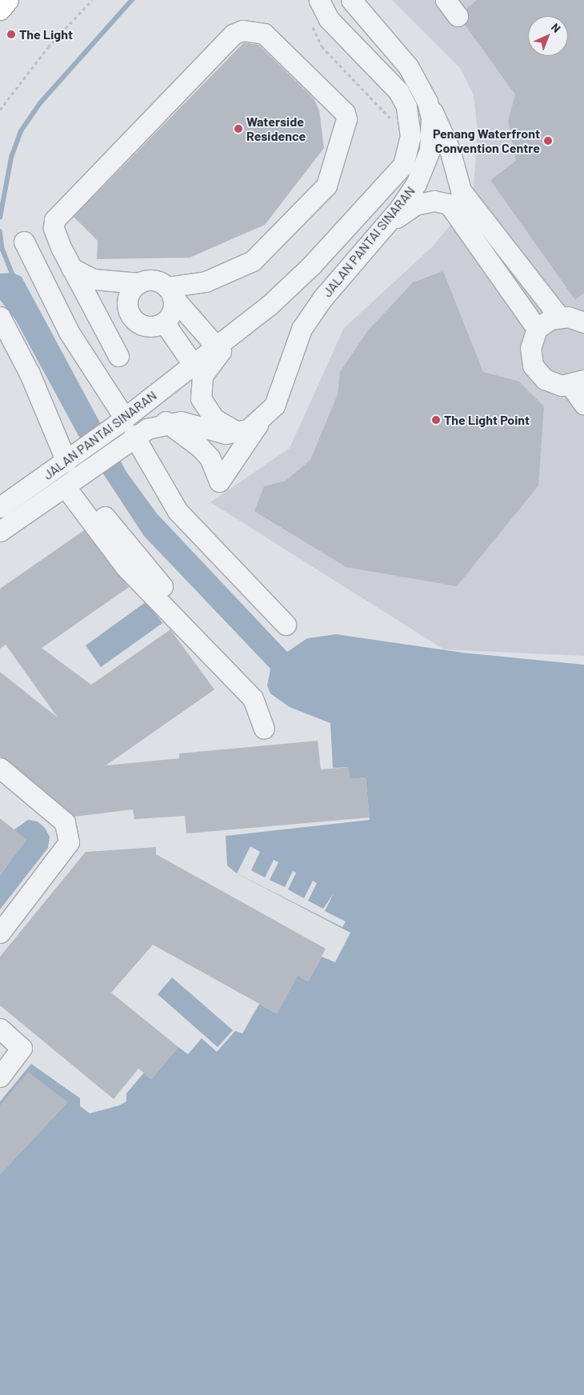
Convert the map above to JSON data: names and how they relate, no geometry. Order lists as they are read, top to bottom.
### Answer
{
  "streets": {
    "street": ["JALAN PANTAI SINARAN"]
  },
  "places": [
    "The Light",
    "Waterside Residence",
    "Penang Waterfront Convention Centre",
    "The Light Point"
  ],
  "north": "top right"
}
